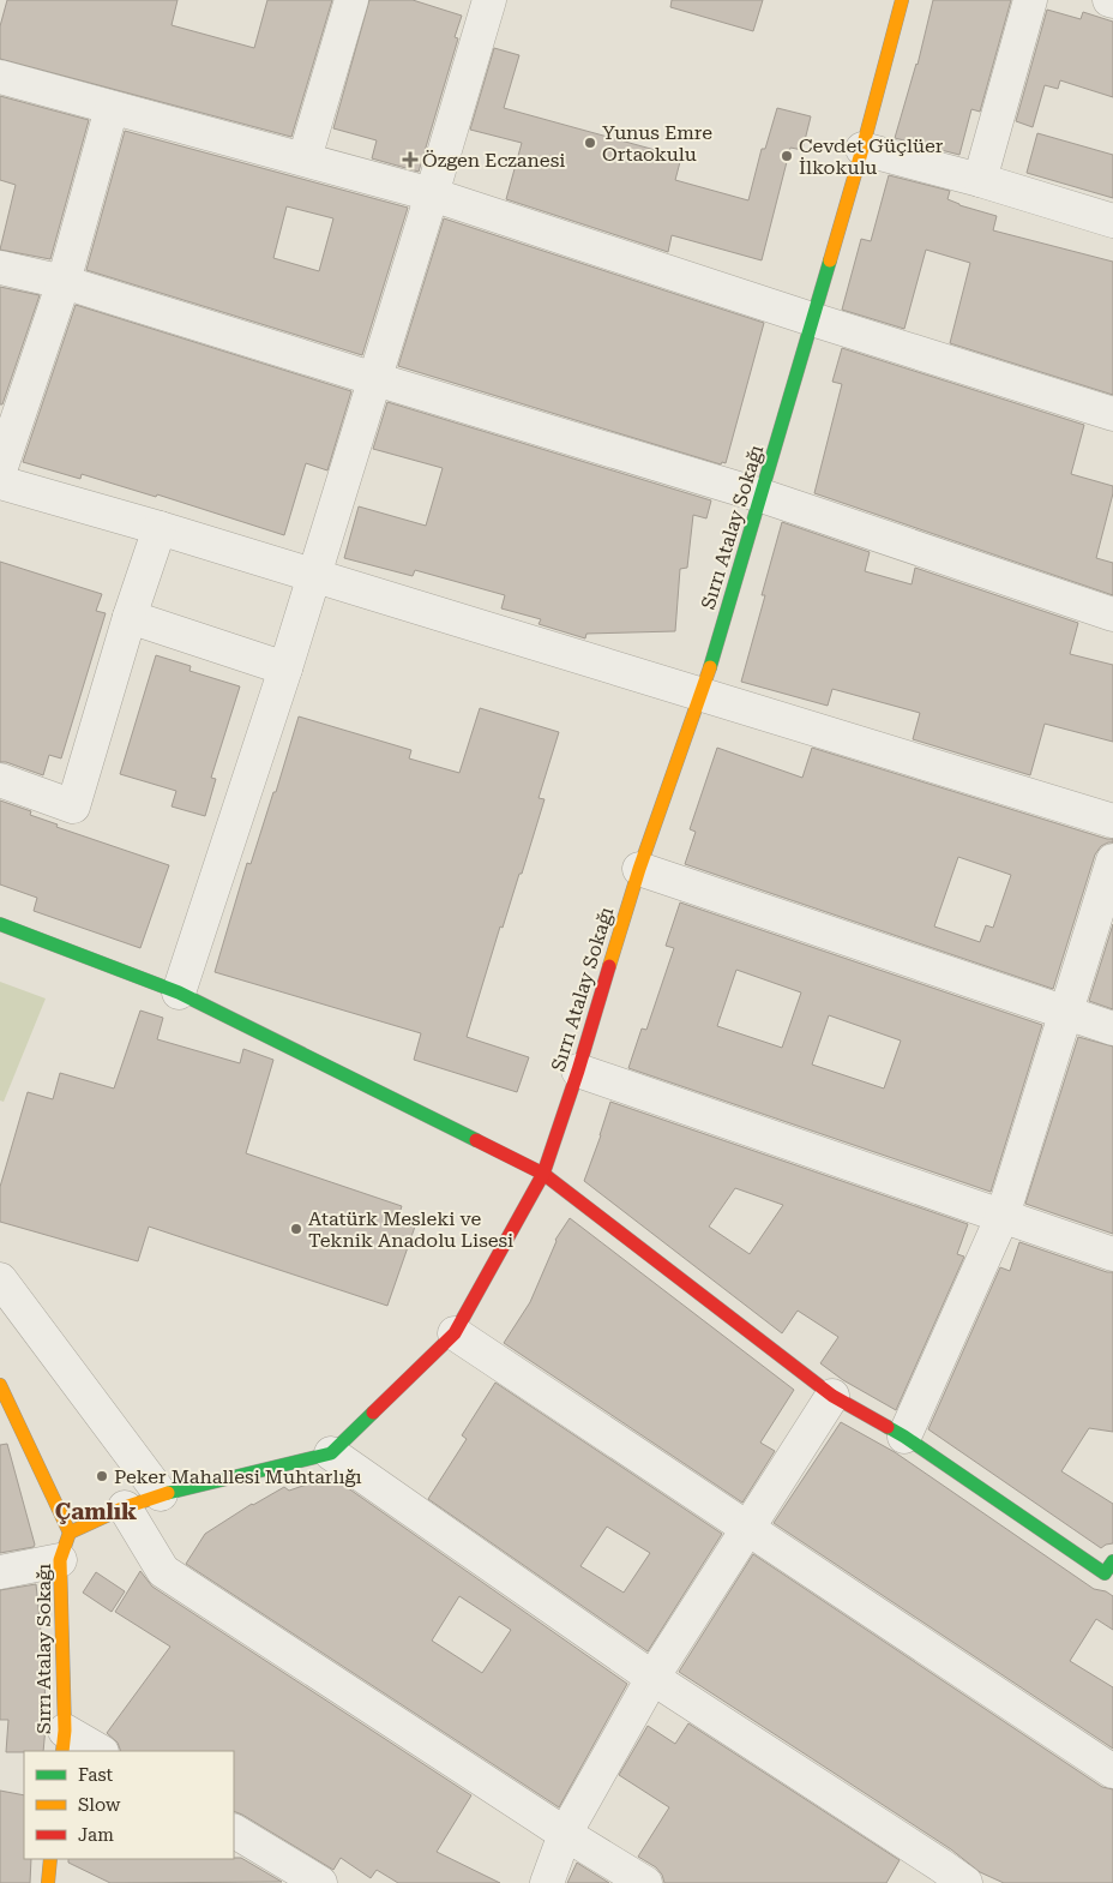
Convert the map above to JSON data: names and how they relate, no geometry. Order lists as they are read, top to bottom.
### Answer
{
  "streets": {
    "main road": ["Sırrı Atalay Sokağı"]
  },
  "districts": ["Çamlık"],
  "places": {
    "other": [
      "Yunus Emre Ortaokulu",
      "Cevdet Güçlüer İlkokulu",
      "Atatürk Mesleki ve Teknik Anadolu Lisesi",
      "Peker Mahallesi Muhtarlığı"
    ],
    "health": ["Özgen Eczanesi"]
  },
  "legend": ["Fast", "Slow", "Jam"]
}
